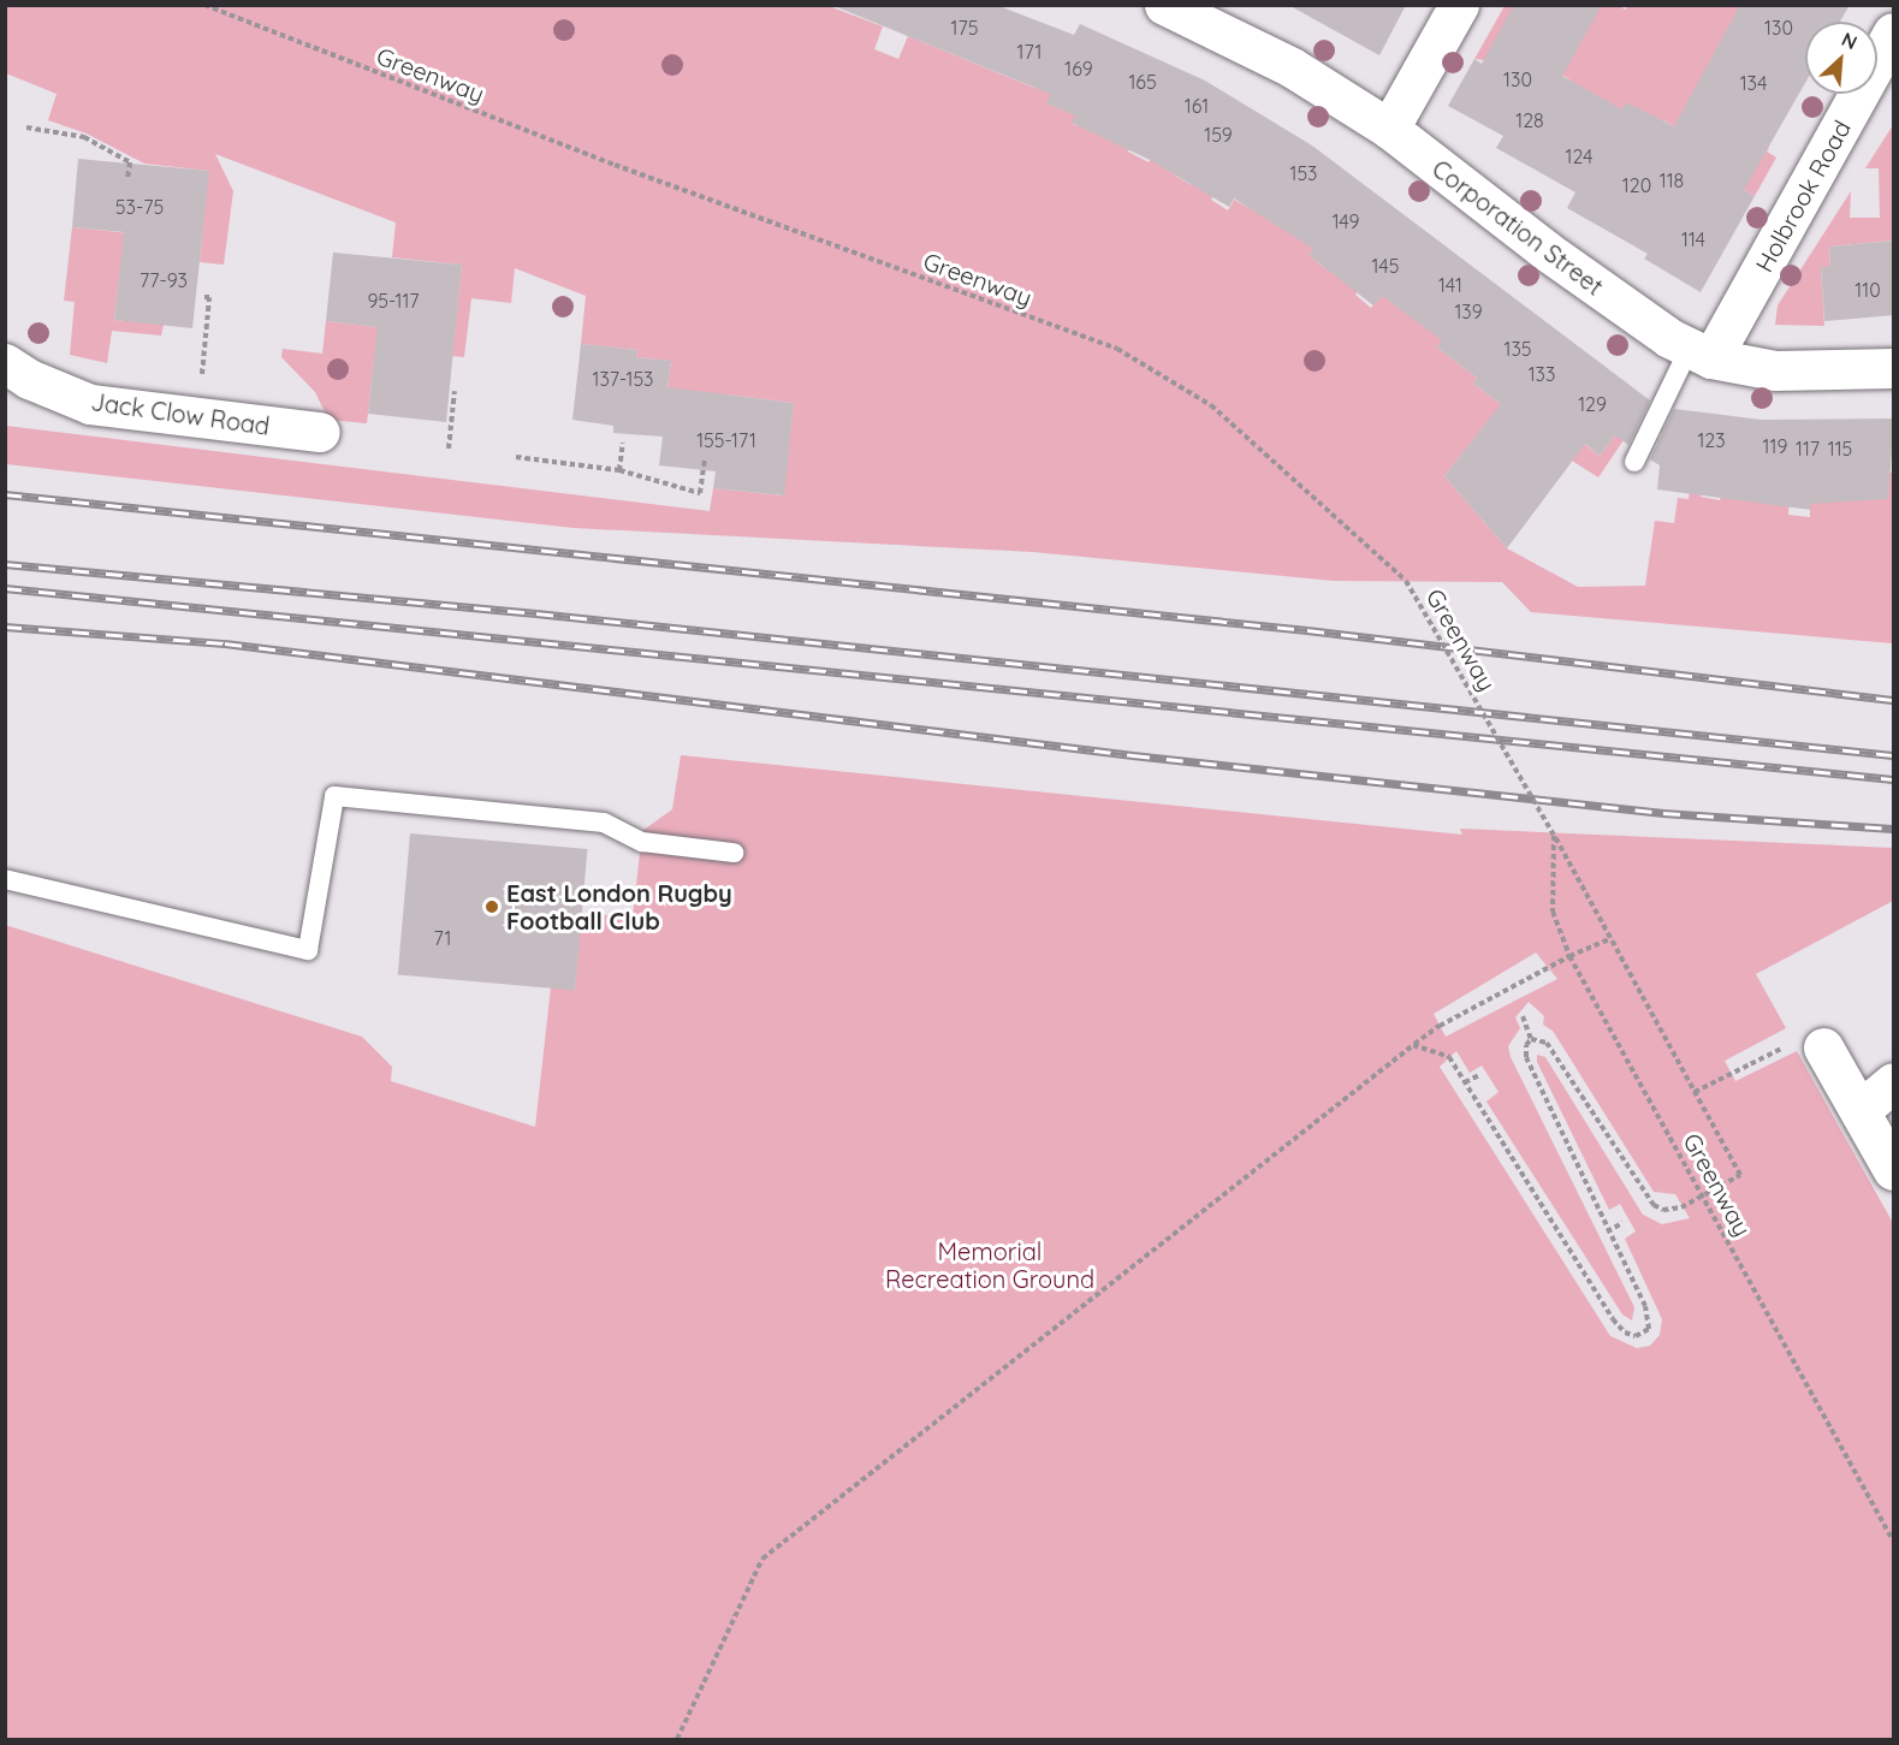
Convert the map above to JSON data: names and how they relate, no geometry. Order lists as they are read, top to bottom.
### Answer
{
  "streets": {
    "street": ["Holbrook Road", "Corporation Street", "Jack Clow Road"],
    "path": ["Greenway"]
  },
  "crossings": [
    ["Holbrook Road", "Corporation Street"]
  ],
  "parks": ["Memorial Recreation Ground"],
  "places": ["East London Rugby Football Club"],
  "house_numbers": [
    "175",
    "130",
    "171",
    "169",
    "130",
    "165",
    "134",
    "161",
    "128",
    "159",
    "124",
    "153",
    "118",
    "120",
    "53-75",
    "149",
    "114",
    "145",
    "77-93",
    "141",
    "110",
    "95-117",
    "139",
    "135",
    "133",
    "137-153",
    "129",
    "155-171",
    "123",
    "119",
    "117",
    "115",
    "71"
  ],
  "north": "top right"
}
